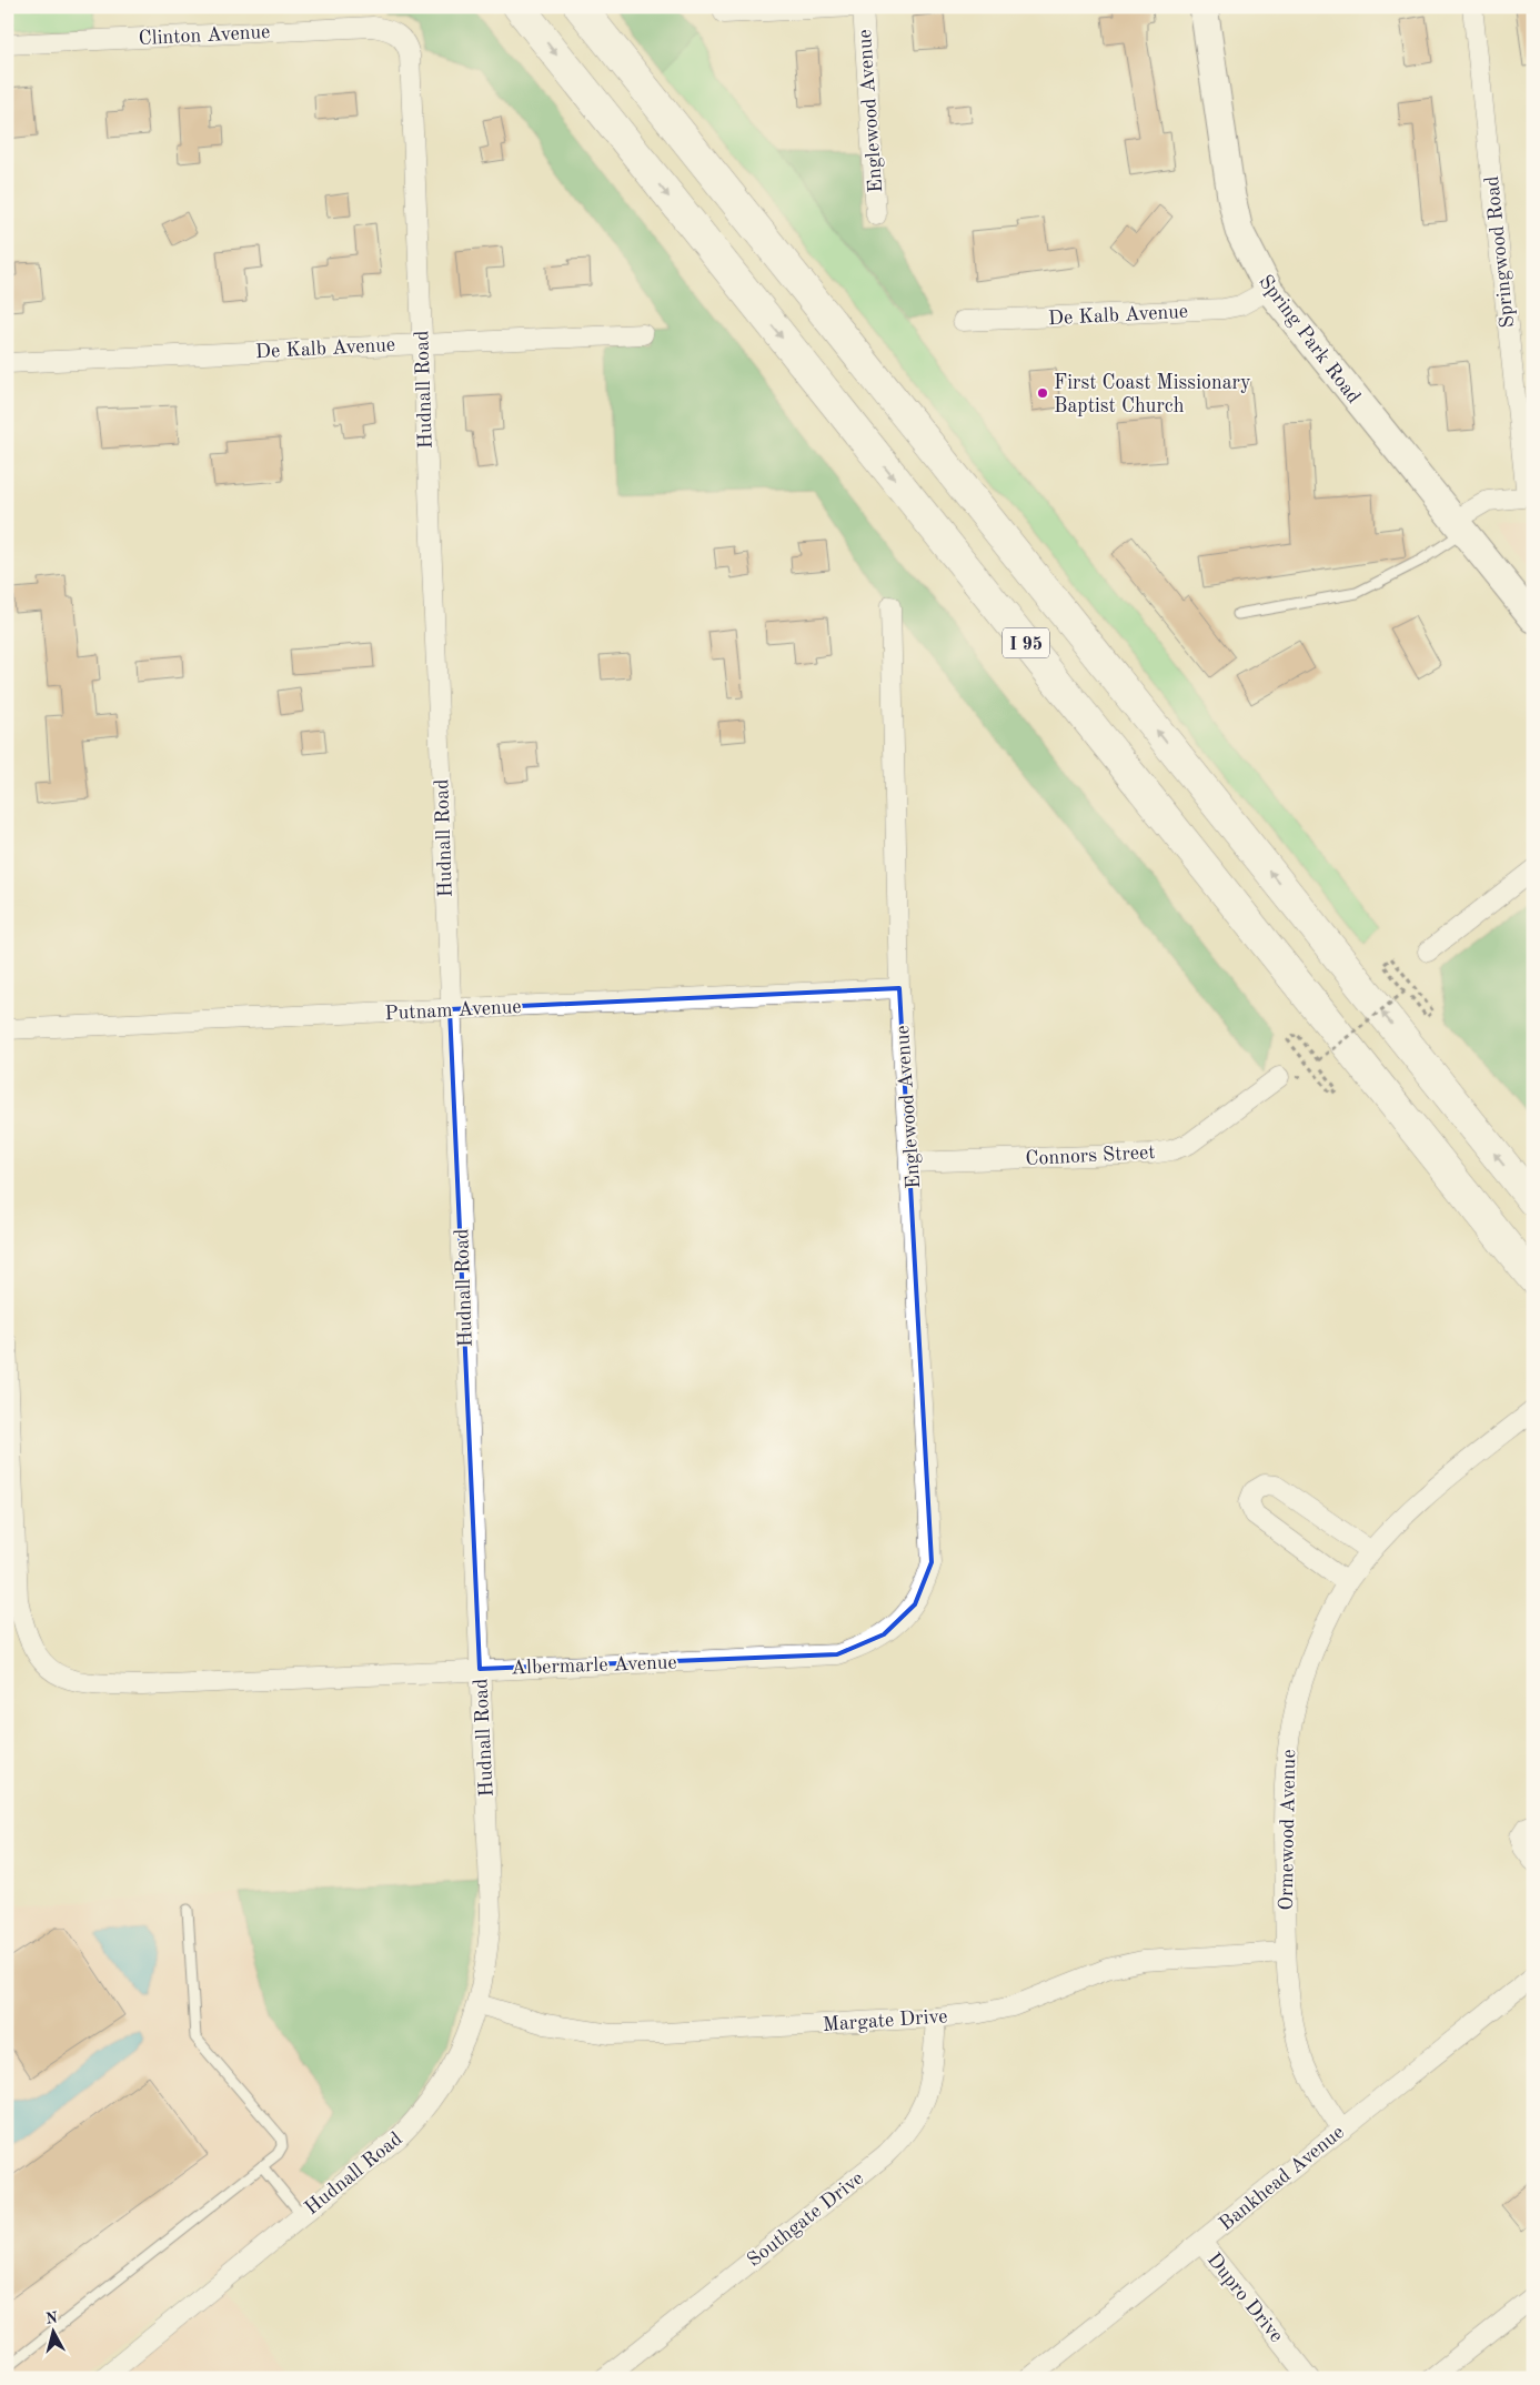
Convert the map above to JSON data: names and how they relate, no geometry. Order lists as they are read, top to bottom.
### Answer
{
  "streets": {
    "highway": ["I 95"],
    "main road": ["Spring Park Road"],
    "street": [
      "Clinton Avenue",
      "Englewood Avenue",
      "Springwood Road",
      "De Kalb Avenue",
      "Hudnall Road",
      "Putnam Avenue",
      "Connors Street",
      "Albermarle Avenue",
      "Ormewood Avenue",
      "Margate Drive",
      "Bankhead Avenue",
      "Southgate Drive",
      "Dupro Drive"
    ]
  },
  "crossings": [
    ["Clinton Avenue", "Hudnall Road"],
    ["Englewood Avenue", "Putnam Avenue"],
    ["Englewood Avenue", "Connors Street"],
    ["Englewood Avenue", "Albermarle Avenue"],
    ["De Kalb Avenue", "Spring Park Road"],
    ["De Kalb Avenue", "Hudnall Road"],
    ["Hudnall Road", "Putnam Avenue"],
    ["Hudnall Road", "Albermarle Avenue"],
    ["Hudnall Road", "Margate Drive"],
    ["Ormewood Avenue", "Margate Drive"],
    ["Ormewood Avenue", "Bankhead Avenue"],
    ["Margate Drive", "Southgate Drive"],
    ["Bankhead Avenue", "Dupro Drive"]
  ],
  "places": ["First Coast Missionary Baptist Church"],
  "north": "top"
}
